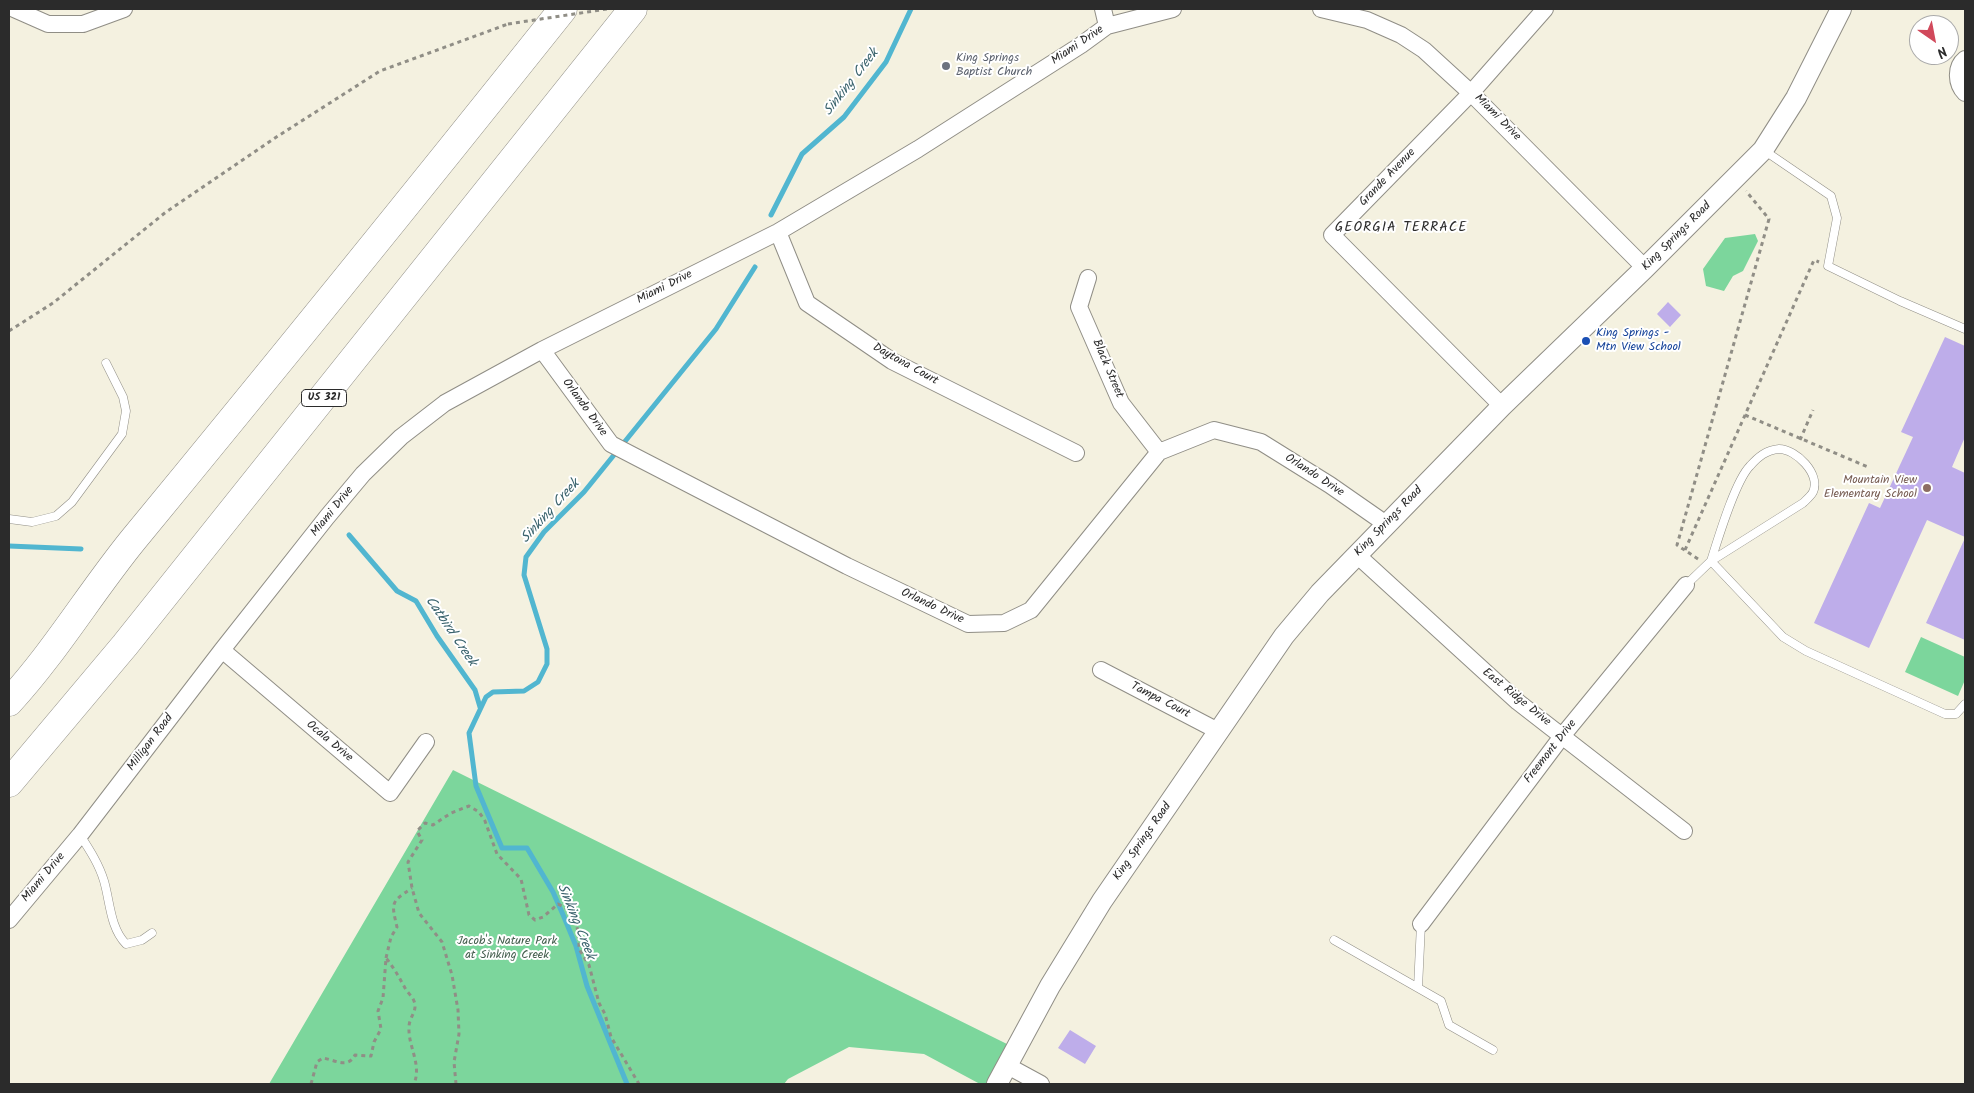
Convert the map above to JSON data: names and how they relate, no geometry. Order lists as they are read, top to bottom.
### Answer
{
  "streets": {
    "highway": ["US 321"],
    "street": [
      "Miami Drive",
      "Grande Avenue",
      "King Springs Road",
      "Daytona Court",
      "Black Street",
      "Orlando Drive",
      "East Ridge Drive",
      "Tampa Court",
      "Ocala Drive",
      "Milligan Road",
      "Freemont Drive"
    ]
  },
  "crossings": [
    ["Miami Drive", "Grande Avenue"],
    ["Miami Drive", "King Springs Road"],
    ["Miami Drive", "Daytona Court"],
    ["Miami Drive", "Orlando Drive"],
    ["Miami Drive", "Ocala Drive"],
    ["Miami Drive", "Milligan Road"],
    ["Grande Avenue", "King Springs Road"],
    ["King Springs Road", "Orlando Drive"],
    ["King Springs Road", "East Ridge Drive"],
    ["King Springs Road", "Tampa Court"],
    ["Black Street", "Orlando Drive"],
    ["East Ridge Drive", "Freemont Drive"],
    ["Ocala Drive", "Milligan Road"]
  ],
  "districts": ["GEORGIA TERRACE"],
  "water": ["Sinking Creek", "Catbird Creek"],
  "parks": ["Jacob's Nature Park at Sinking Creek"],
  "places": ["King Springs Baptist Church", "King Springs - Mtn View School", "Mountain View Elementary School"],
  "north": "bottom right"
}
